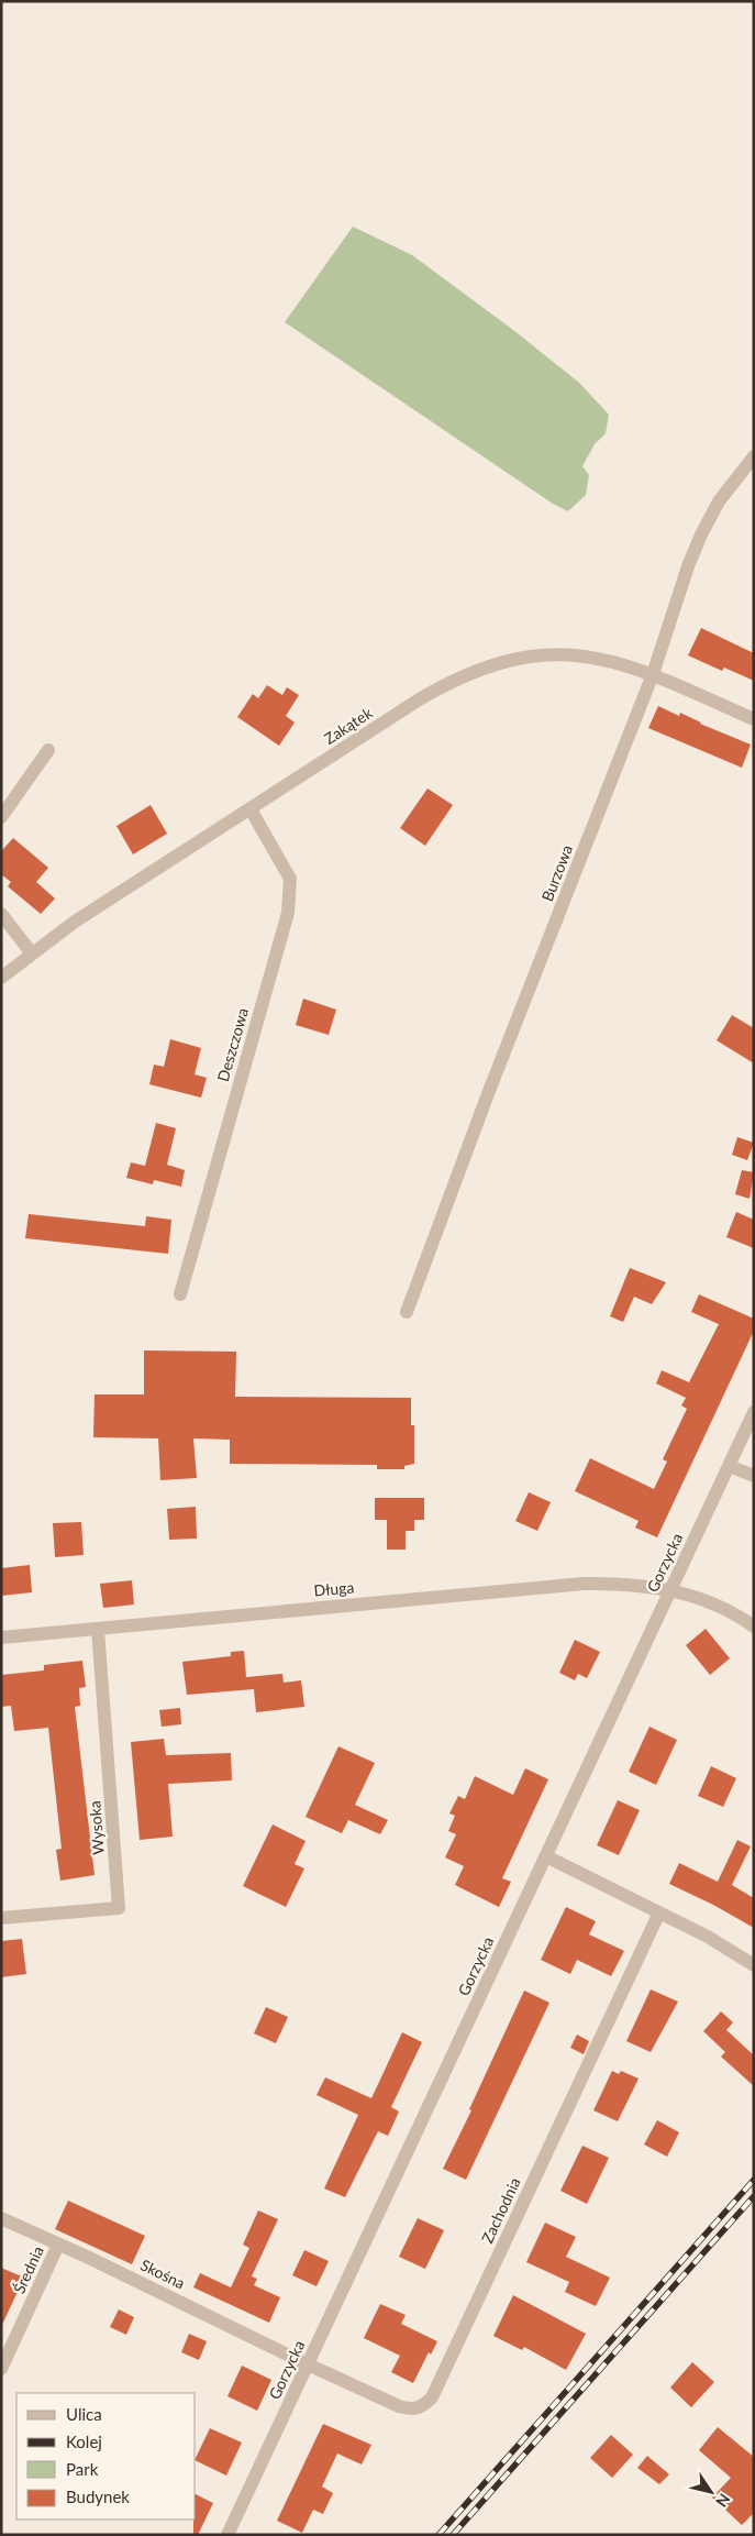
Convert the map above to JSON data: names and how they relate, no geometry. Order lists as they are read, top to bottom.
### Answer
{
  "streets": {
    "street": [
      "Zakątek",
      "Burzowa",
      "Deszczowa",
      "Gorzycka",
      "Długa",
      "Wysoka",
      "Zachodnia",
      "Średnia",
      "Skośna"
    ]
  },
  "crossings": [
    ["Zakątek", "Burzowa"],
    ["Zakątek", "Deszczowa"],
    ["Gorzycka", "Długa"],
    ["Gorzycka", "Zachodnia"],
    ["Gorzycka", "Skośna"],
    ["Długa", "Wysoka"],
    ["Zachodnia", "Skośna"],
    ["Średnia", "Skośna"]
  ],
  "legend": [
    "Ulica",
    "Kolej",
    "Park",
    "Budynek"
  ],
  "north": "bottom right"
}
